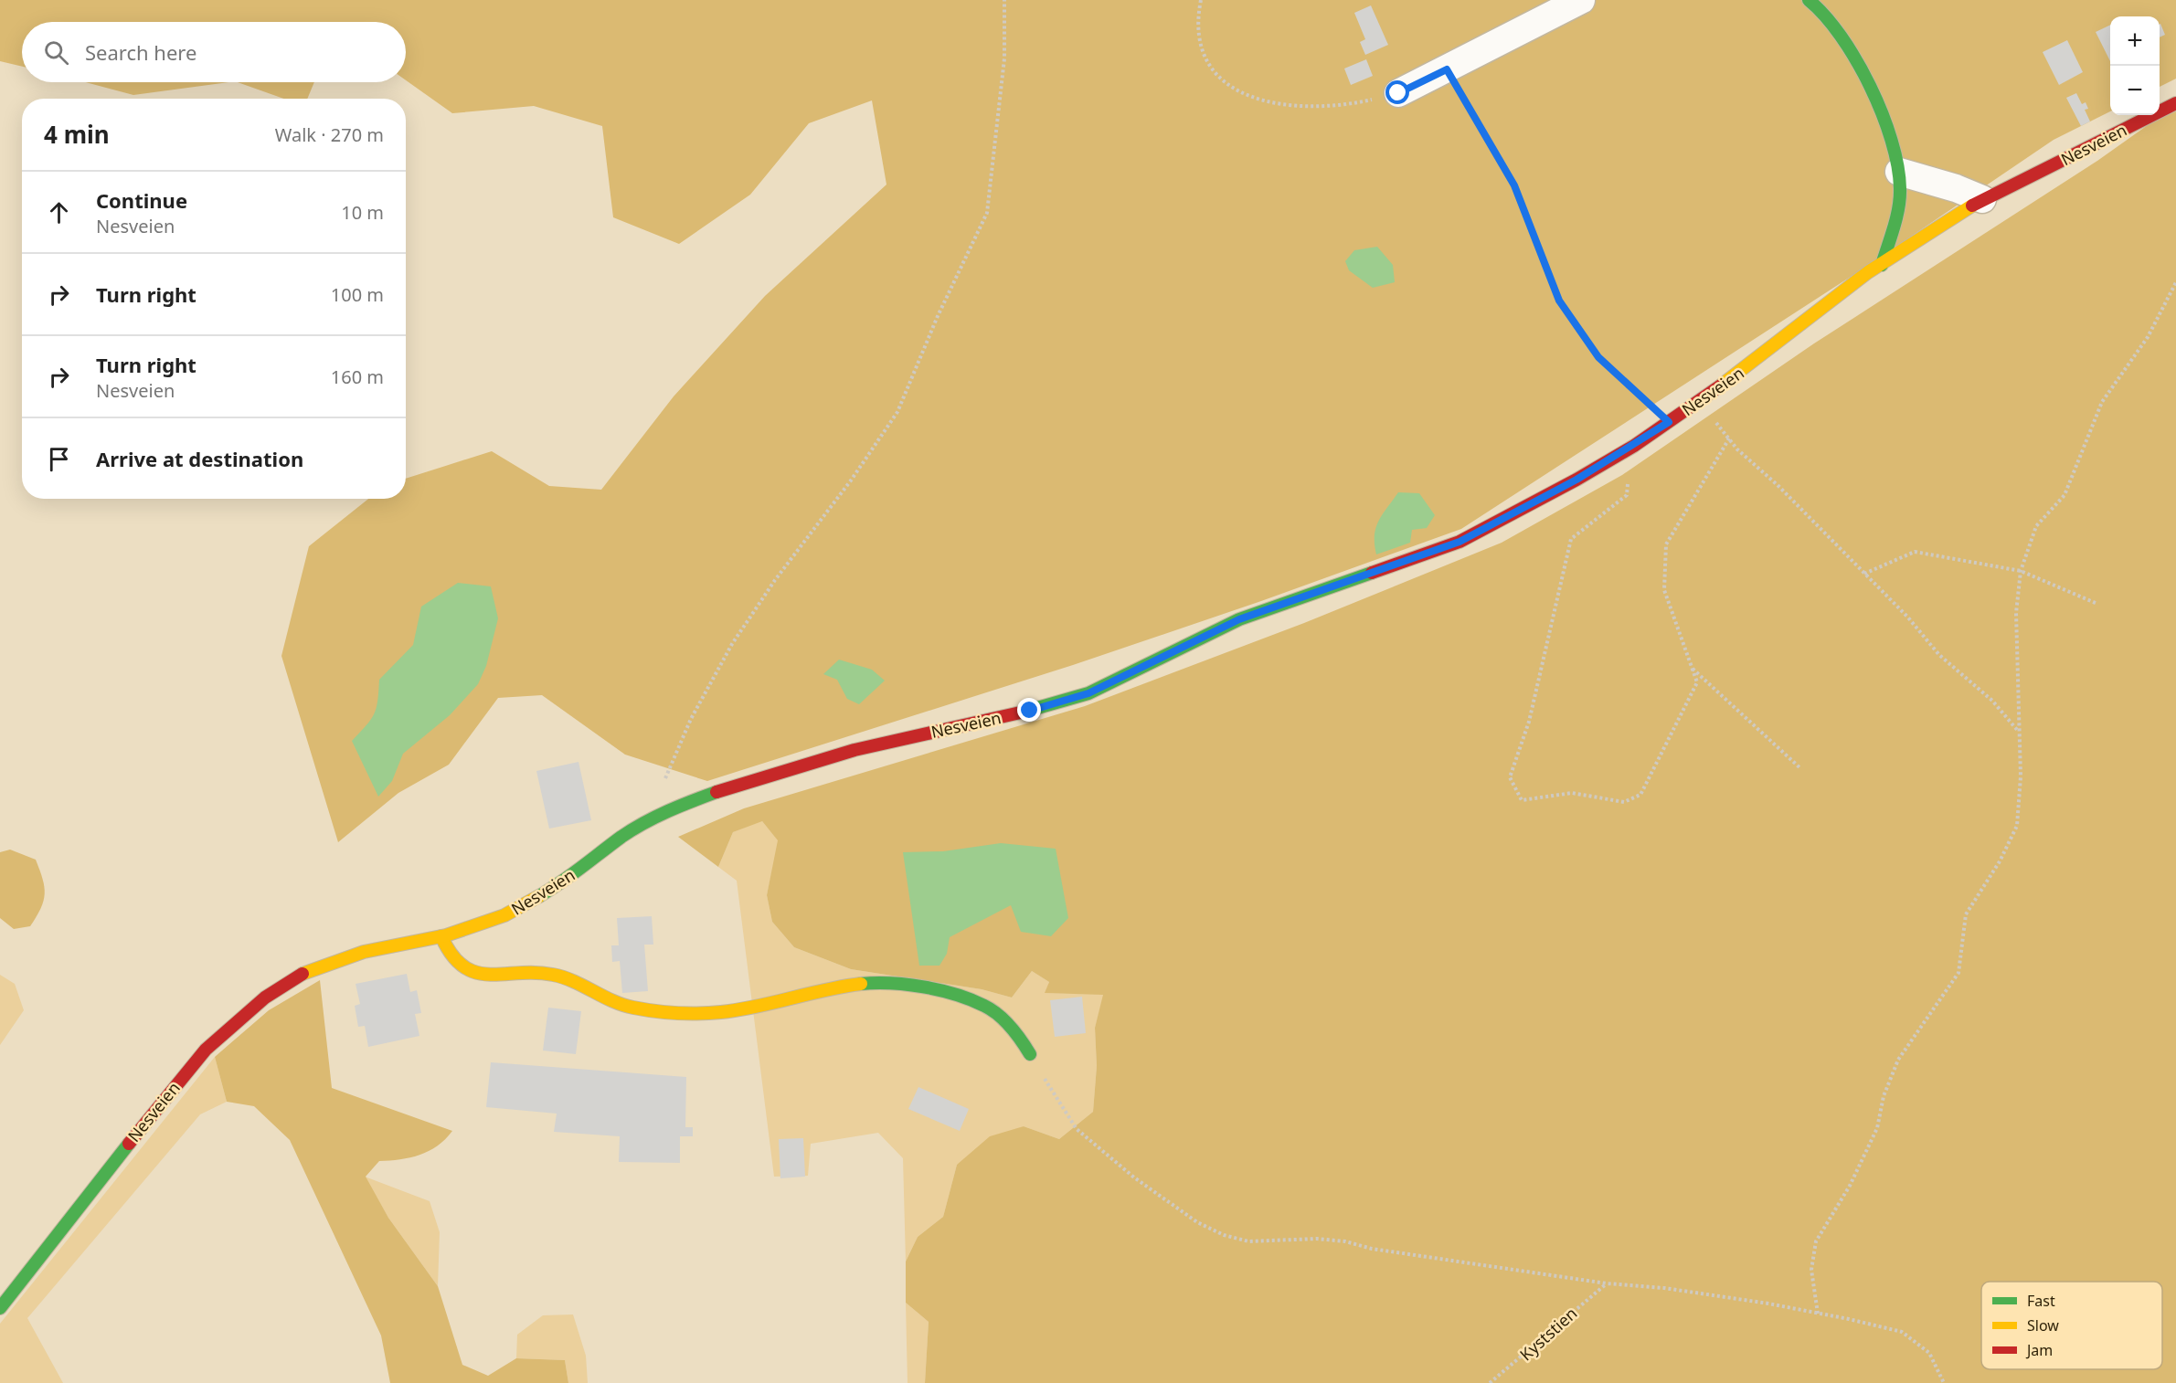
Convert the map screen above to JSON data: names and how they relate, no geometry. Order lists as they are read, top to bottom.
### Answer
{
  "streets": {
    "main road": ["Nesveien"],
    "path": ["Kyststien"]
  },
  "legend": ["Fast", "Slow", "Jam"],
  "page": {
    "map_buttons": ["+", "−"],
    "search": "Search here",
    "heading": ["4 min", "Walk · 270 m"],
    "list": [
      ["Continue", "Nesveien", "10 m"],
      ["Turn right", "100 m"],
      ["Turn right", "Nesveien", "160 m"],
      "Arrive at destination"
    ]
  }
}
